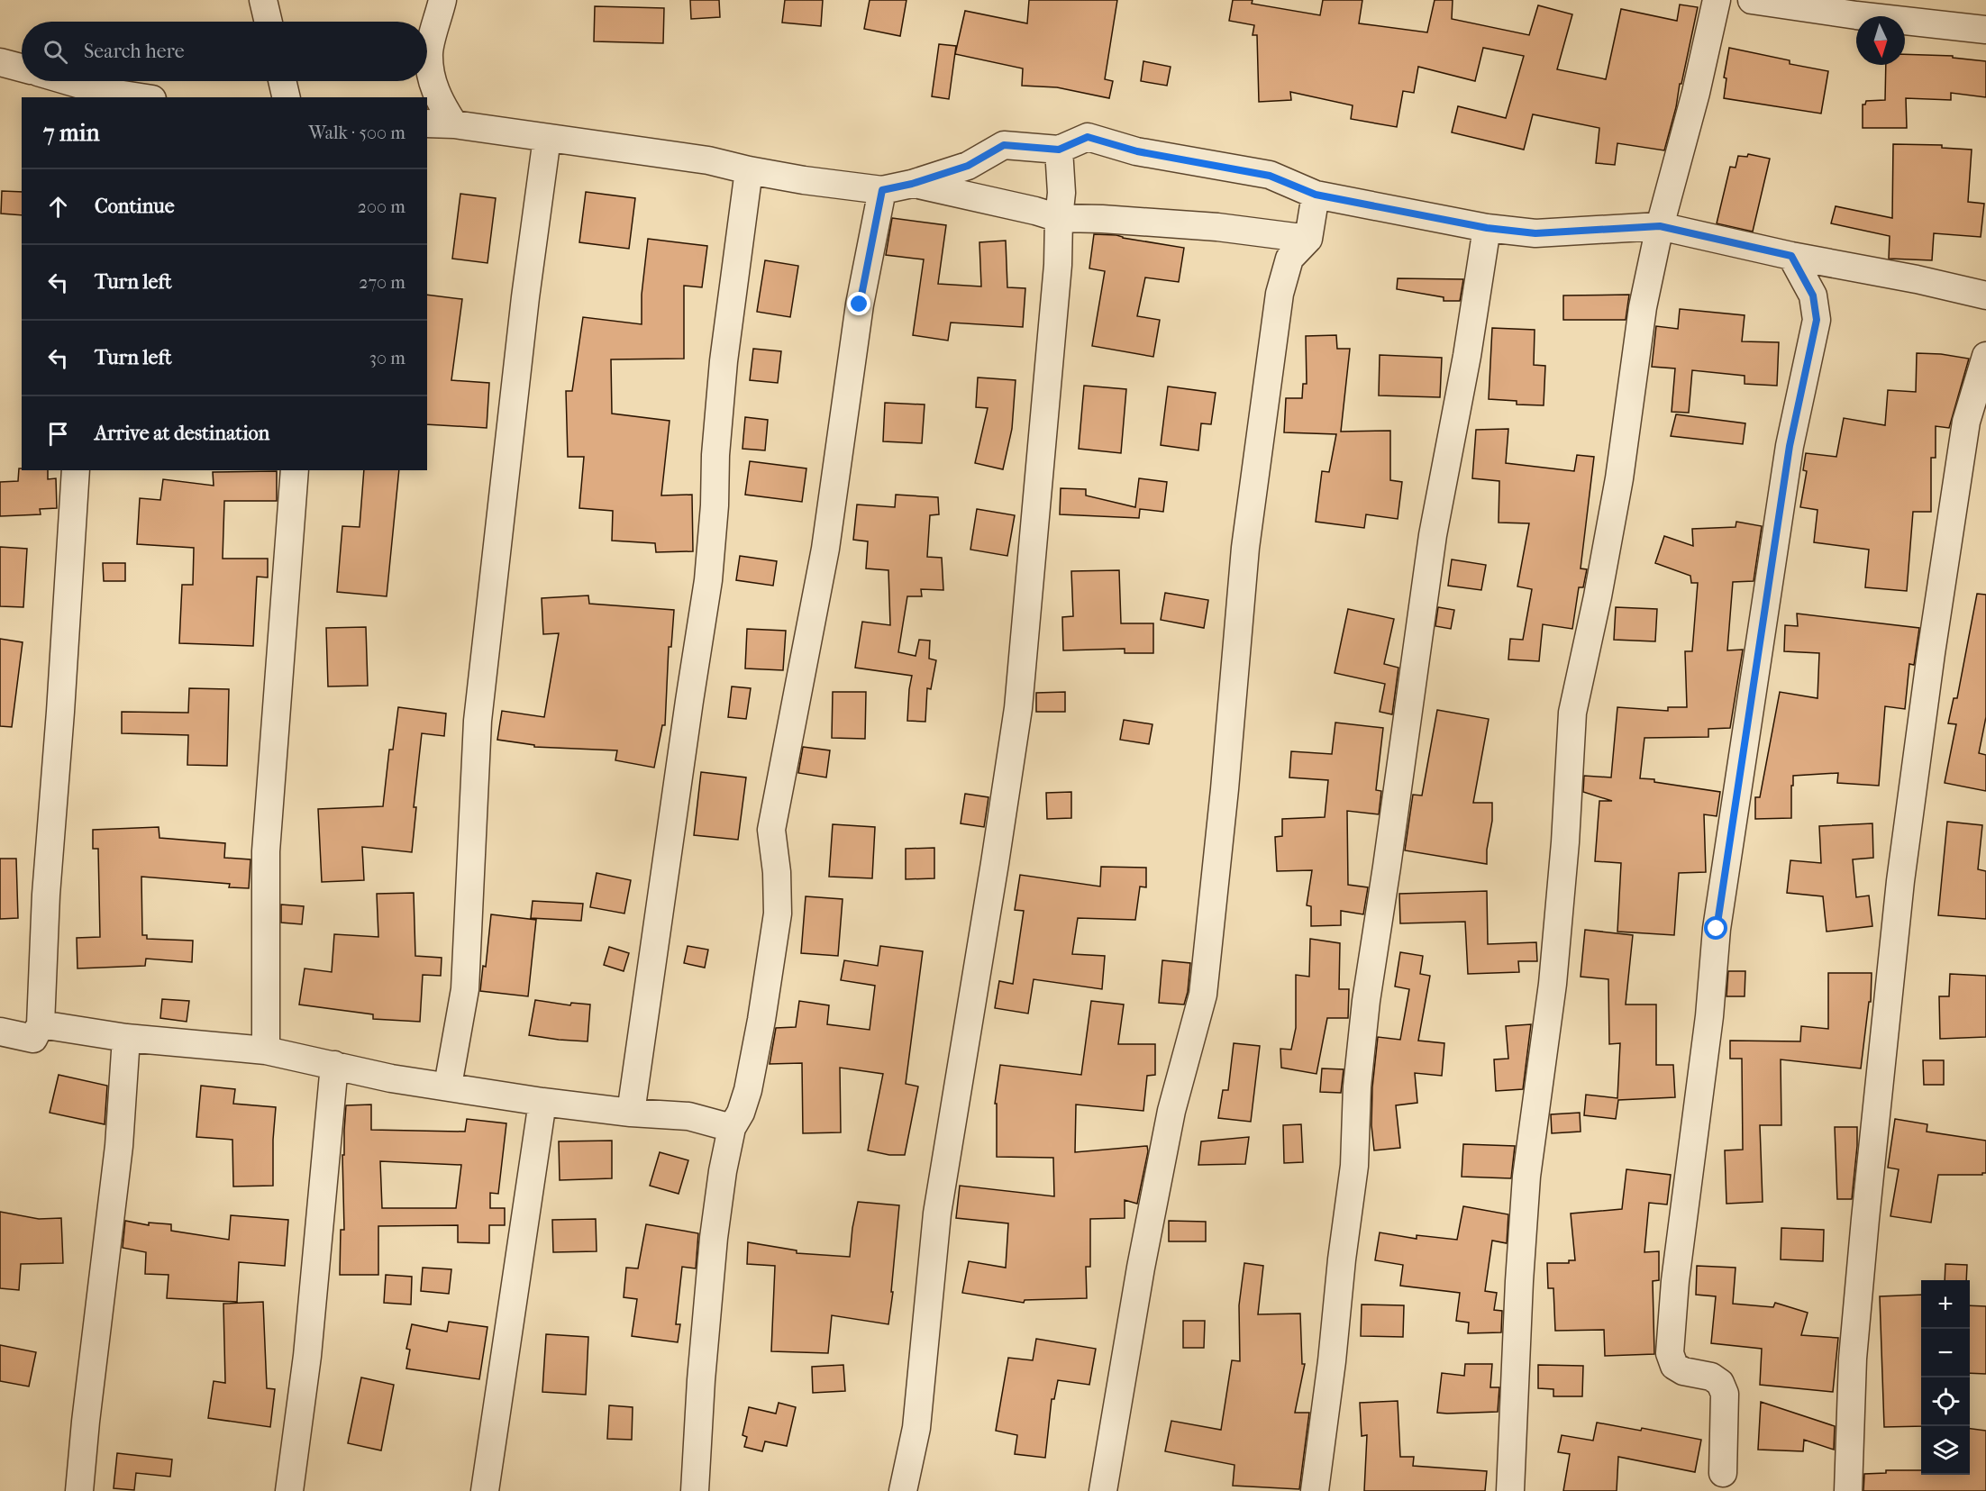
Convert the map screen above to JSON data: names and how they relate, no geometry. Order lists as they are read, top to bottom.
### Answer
{
  "north": "bottom",
  "page": {
    "search": "Search here",
    "heading": ["7 min", "Walk · 500 m"],
    "list": [
      ["Continue", "200 m"],
      ["Turn left", "270 m"],
      ["Turn left", "30 m"],
      "Arrive at destination"
    ],
    "map_buttons": ["+", "−"]
  }
}
